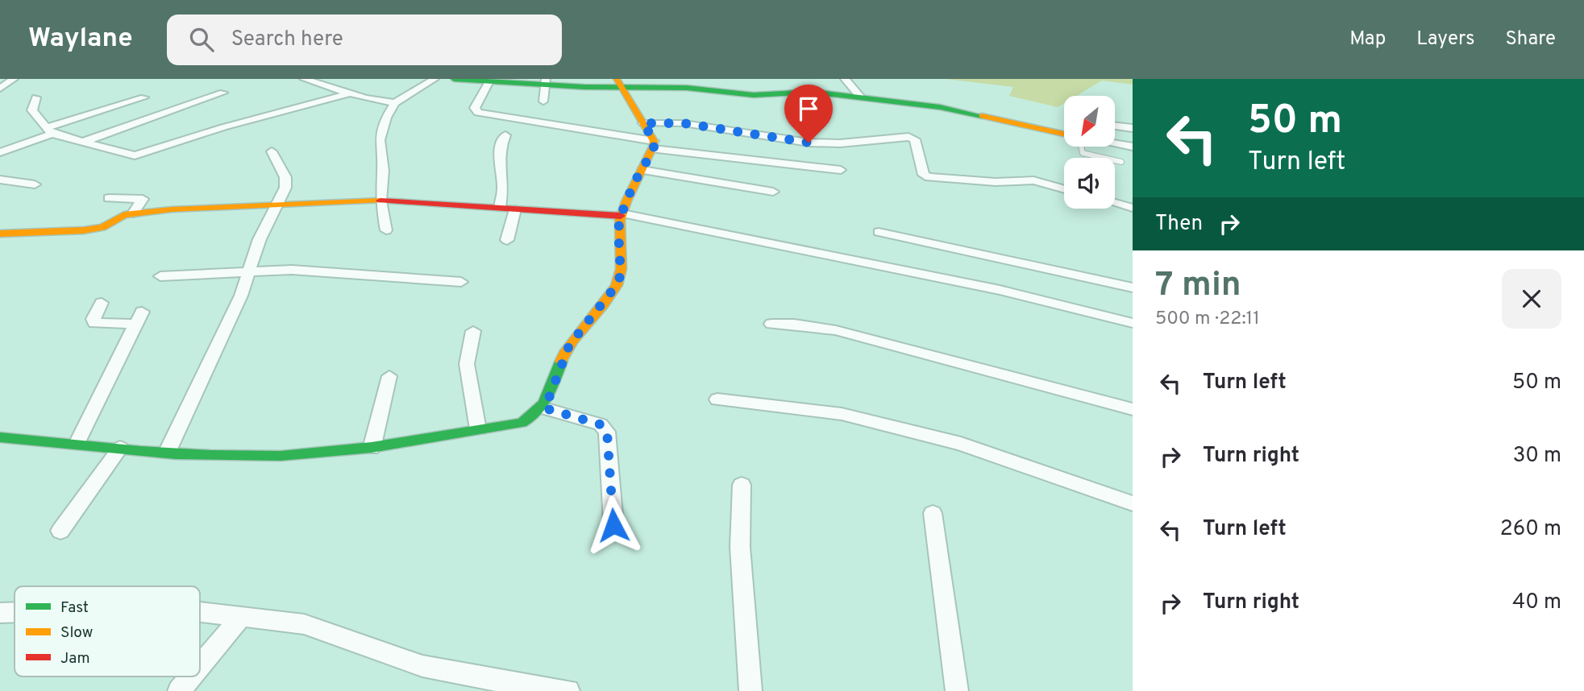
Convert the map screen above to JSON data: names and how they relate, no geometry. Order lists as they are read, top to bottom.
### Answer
{
  "legend": ["Fast", "Slow", "Jam"],
  "north": "bottom left",
  "page": {
    "header": "Waylane",
    "search": "Search here",
    "nav": ["Map", "Layers", "Share"],
    "turn": ["50 m", "Turn left"],
    "then": "Then",
    "heading": ["7 min", "500 m · 22:11"],
    "list": [
      {
        "name": "Turn left",
        "value": "50 m"
      },
      {
        "name": "Turn right",
        "value": "30 m"
      },
      {
        "name": "Turn left",
        "value": "260 m"
      },
      {
        "name": "Turn right",
        "value": "40 m"
      }
    ]
  }
}
